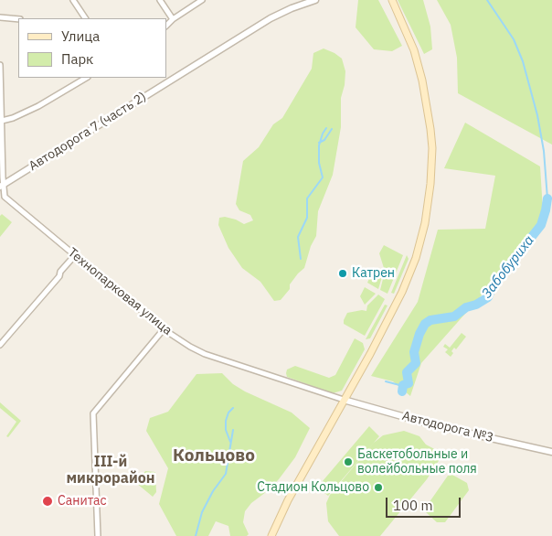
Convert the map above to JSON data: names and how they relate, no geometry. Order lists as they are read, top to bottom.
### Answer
{
  "streets": {
    "street": ["Автодорога 7 (часть 2)", "Технопарковая улица", "Автодорога №3"]
  },
  "crossings": [
    ["Автодорога 7 (часть 2)", "Технопарковая улица"],
    ["Технопарковая улица", "Автодорога №3"]
  ],
  "districts": ["Кольцово", "III-й микрорайон"],
  "water": ["Забобуриха"],
  "places": [
    "Катрен",
    "Баскетобольные и волейбольные поля",
    "Стадион Кольцово",
    "Санитас"
  ],
  "legend": ["Улица", "Парк"],
  "scale_bar": "100 m"
}
